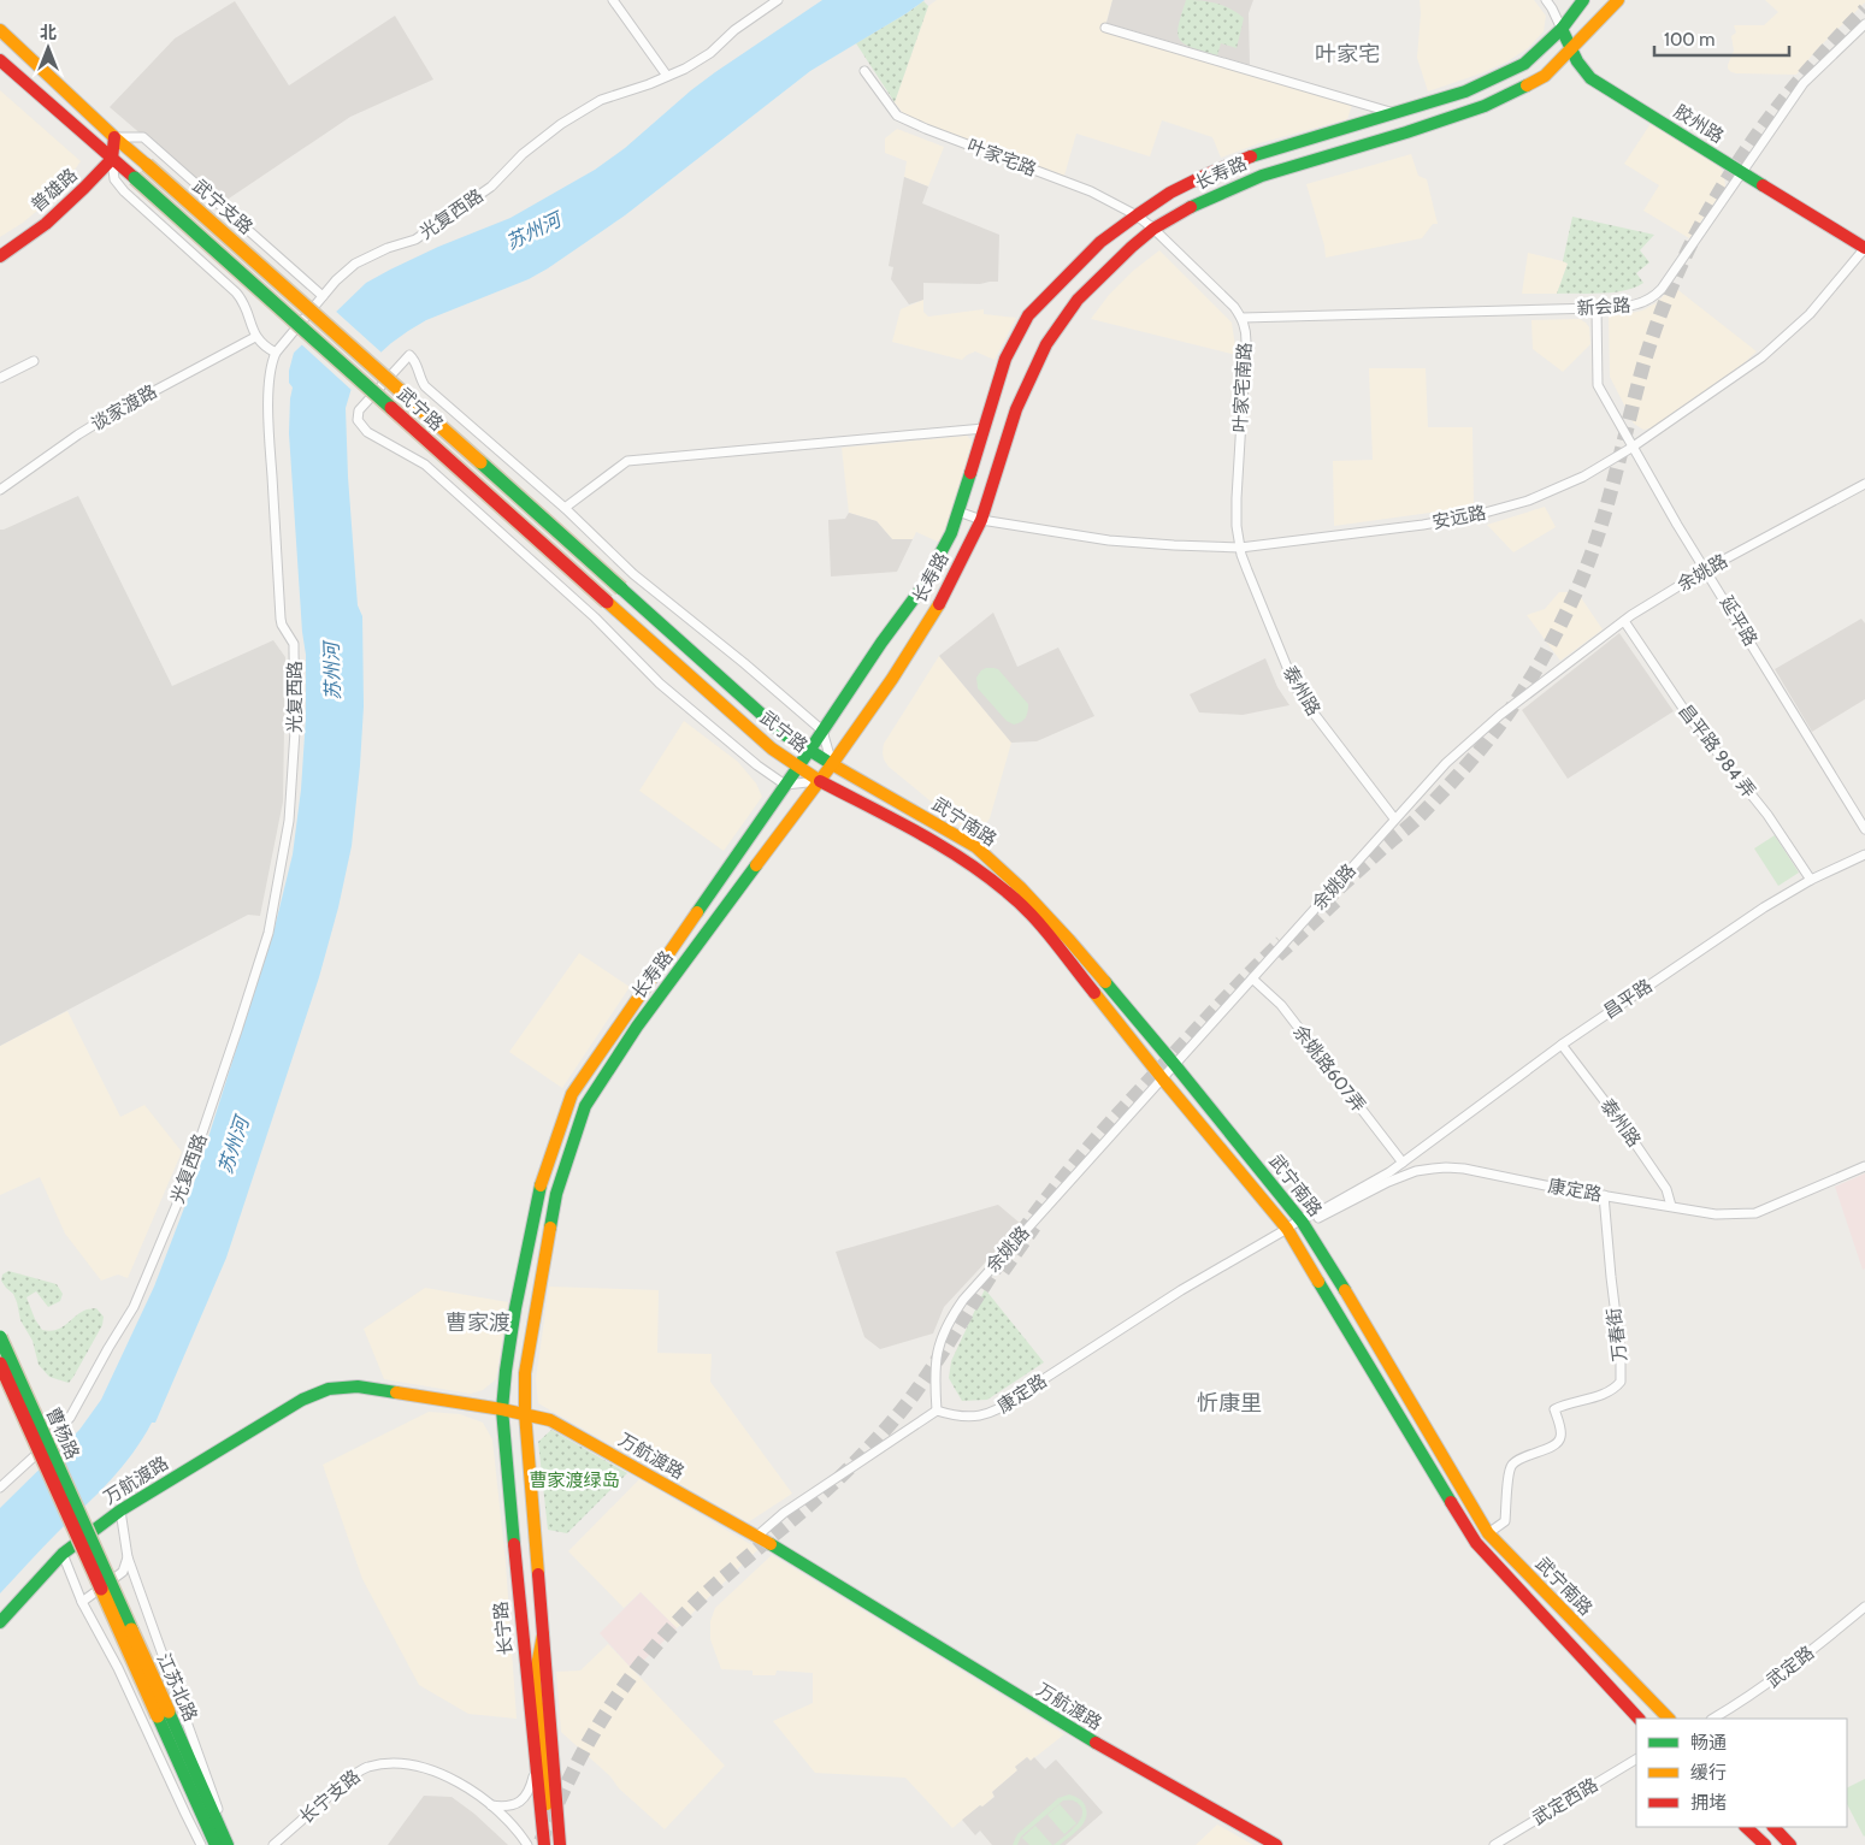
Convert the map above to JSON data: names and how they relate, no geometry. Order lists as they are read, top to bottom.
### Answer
{
  "streets": {
    "main road": [
      "胶州路",
      "长寿路",
      "普雄路",
      "武宁路",
      "武宁南路",
      "曹杨路",
      "万航渡路",
      "长宁路",
      "江苏北路"
    ],
    "street": [
      "叶家宅路",
      "武宁支路",
      "光复西路",
      "新会路",
      "叶家宅南路",
      "谈家渡路",
      "安远路",
      "余姚路",
      "延平路",
      "泰州路",
      "昌平路 984 弄",
      "昌平路",
      "余姚路607弄",
      "康定路",
      "万春街",
      "武定路",
      "长宁支路",
      "武定西路"
    ]
  },
  "crossings": [
    ["胶州路", "长寿路"],
    ["胶州路", "新会路"],
    ["胶州路", "安远路"],
    ["叶家宅路", "长寿路"],
    ["叶家宅路", "叶家宅南路"],
    ["长寿路", "叶家宅南路"],
    ["长寿路", "武宁路"],
    ["长寿路", "安远路"],
    ["长寿路", "武宁南路"],
    ["长寿路", "万航渡路"],
    ["长寿路", "长宁路"],
    ["普雄路", "武宁路"],
    ["武宁支路", "光复西路"],
    ["武宁支路", "武宁路"],
    ["新会路", "叶家宅南路"],
    ["新会路", "延平路"],
    ["叶家宅南路", "安远路"],
    ["叶家宅南路", "泰州路"],
    ["武宁路", "武宁南路"],
    ["安远路", "延平路"],
    ["安远路", "泰州路"],
    ["余姚路", "延平路"],
    ["余姚路", "泰州路"],
    ["余姚路", "昌平路 984 弄"],
    ["余姚路", "武宁南路"],
    ["余姚路", "余姚路607弄"],
    ["余姚路", "康定路"],
    ["泰州路", "昌平路"],
    ["泰州路", "康定路"],
    ["昌平路 984 弄", "昌平路"],
    ["武宁南路", "康定路"],
    ["武宁南路", "万春街"],
    ["昌平路", "余姚路607弄"],
    ["昌平路", "康定路"],
    ["余姚路607弄", "康定路"],
    ["康定路", "万春街"],
    ["曹杨路", "江苏北路"],
    ["万航渡路", "长宁路"]
  ],
  "districts": ["叶家宅", "曹家渡", "忻康里"],
  "water": ["苏州河"],
  "parks": ["曹家渡绿岛"],
  "legend": ["畅通", "缓行", "拥堵"],
  "scale_bar": "100 m",
  "north": "top"
}
